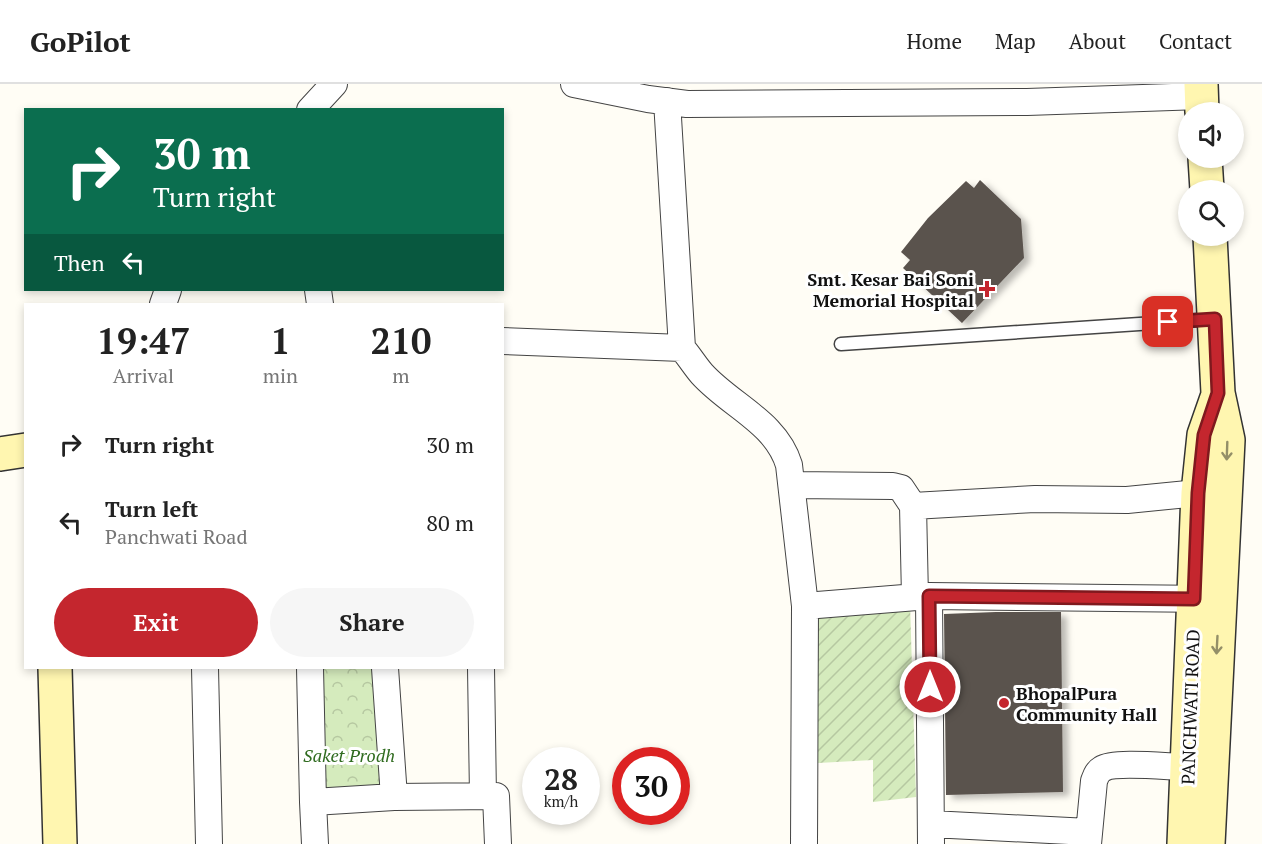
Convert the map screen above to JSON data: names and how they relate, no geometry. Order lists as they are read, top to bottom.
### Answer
{
  "streets": {
    "street": ["PANCHWATI ROAD"]
  },
  "parks": ["Saket Prodh"],
  "places": {
    "health": ["Smt. Kesar Bai Soni Memorial Hospital"],
    "other": ["BhopalPura Community Hall"]
  },
  "page": {
    "header": "GoPilot",
    "nav": [
      "Home",
      "Map",
      "About",
      "Contact"
    ],
    "turn": ["30 m", "Turn right"],
    "then": "Then",
    "eta": [
      "19:47",
      "Arrival",
      "1",
      "min",
      "210",
      "m"
    ],
    "list": [
      {
        "name": "Turn right",
        "value": "30 m"
      },
      {
        "name": "Turn left",
        "note": "Panchwati Road",
        "value": "80 m"
      }
    ],
    "buttons": ["Exit", "Share"],
    "speed": "28 km/h",
    "limit": "30"
  }
}
